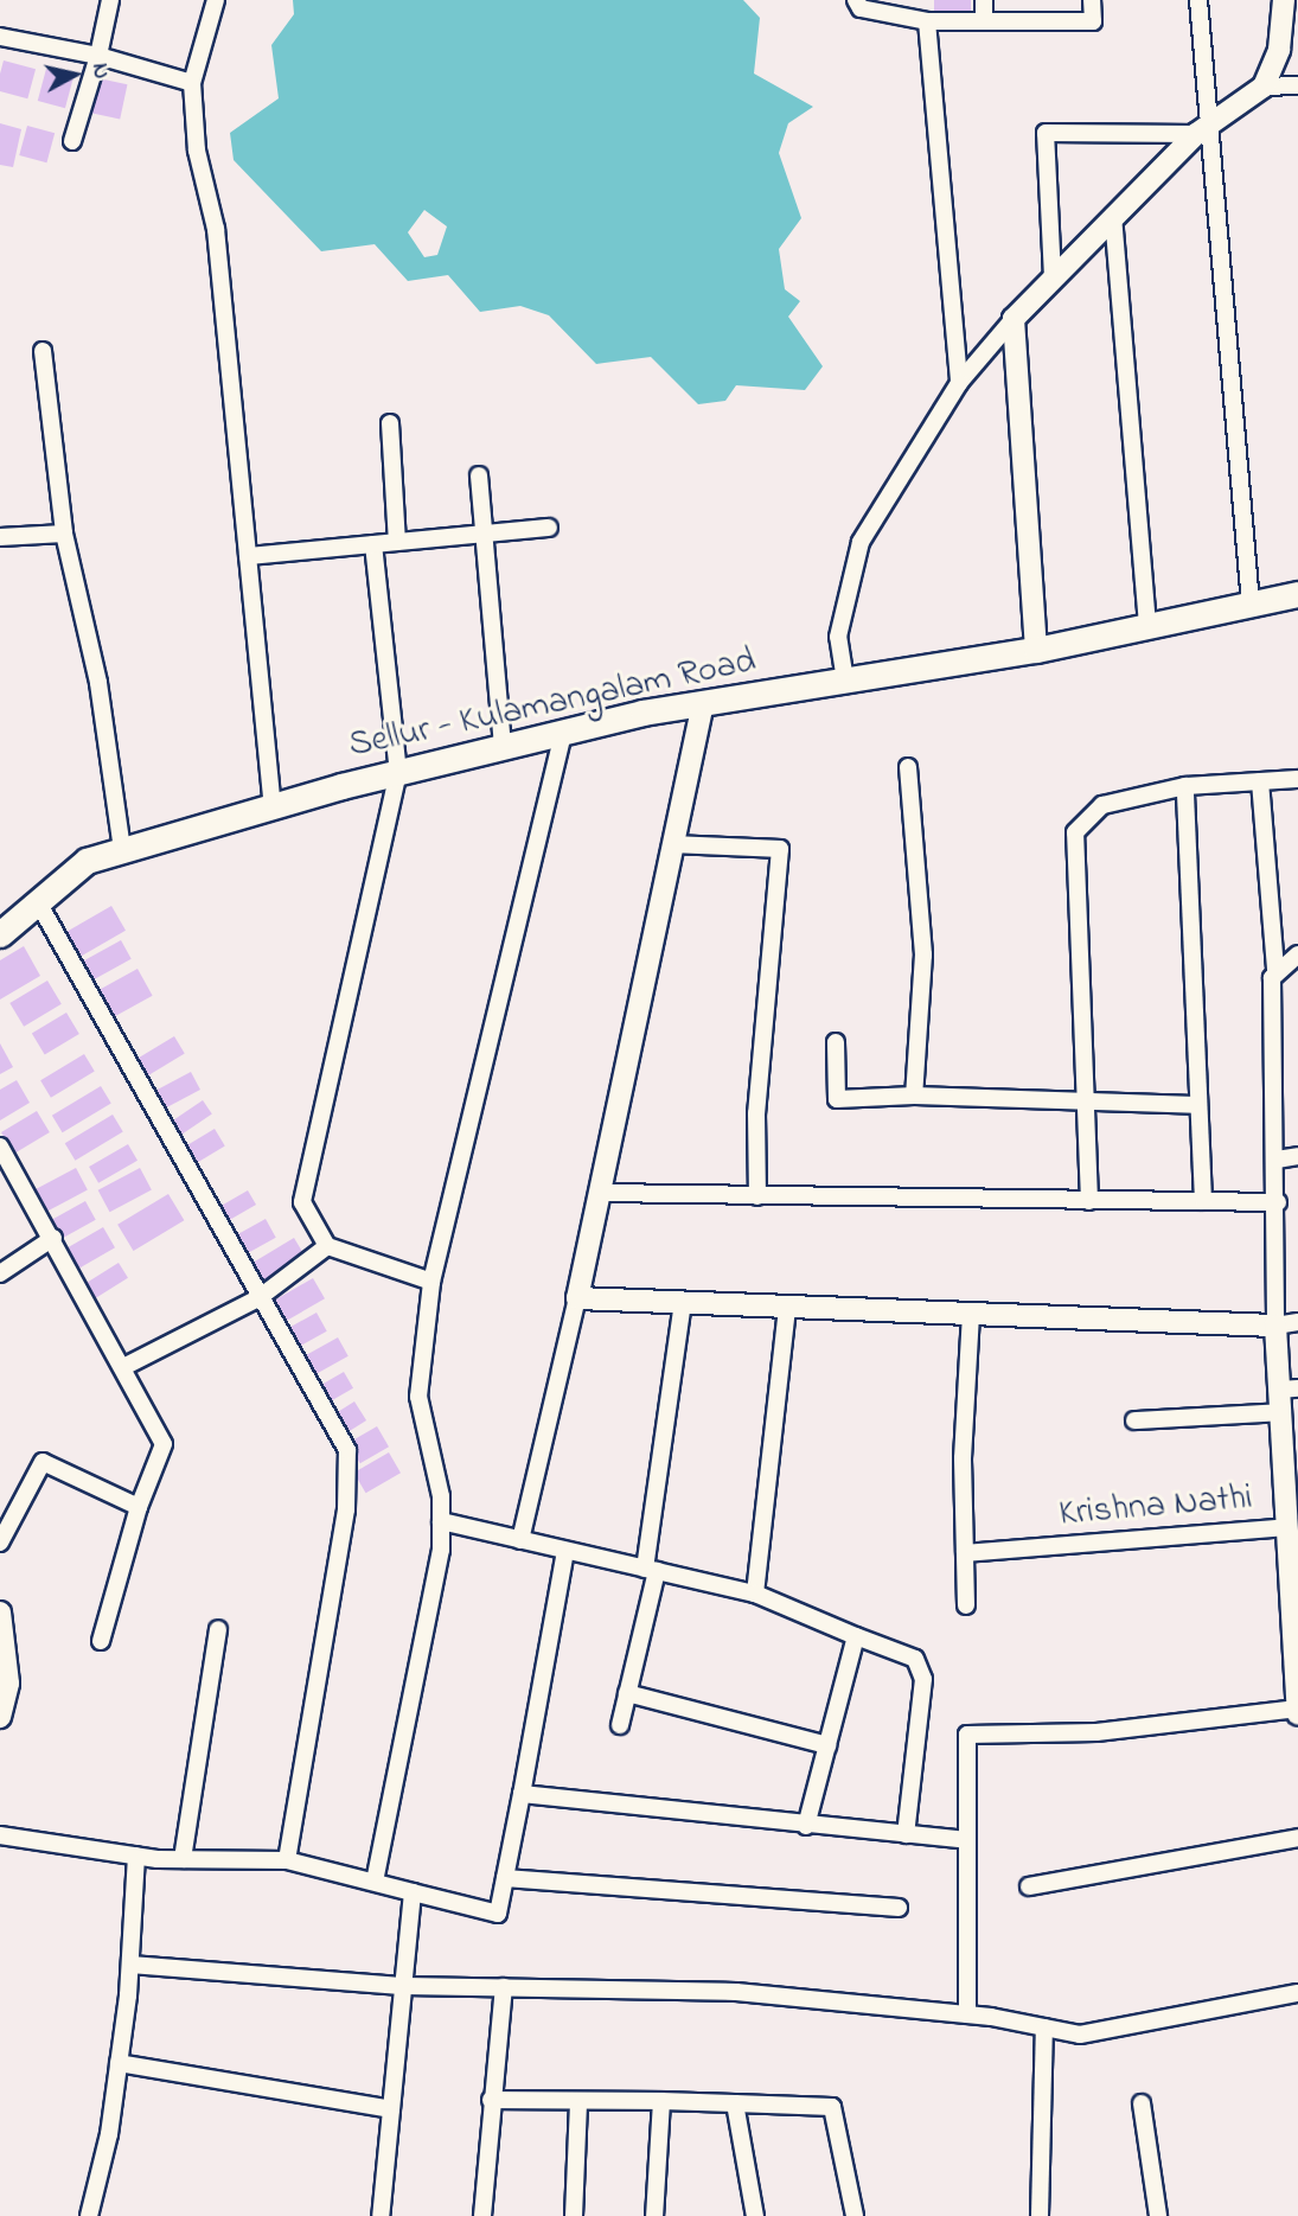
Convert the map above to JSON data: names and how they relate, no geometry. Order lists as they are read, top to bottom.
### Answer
{
  "streets": {
    "main road": ["Sellur - Kulamangalam Road"],
    "street": ["Krishna Nathi"]
  },
  "north": "right"
}
